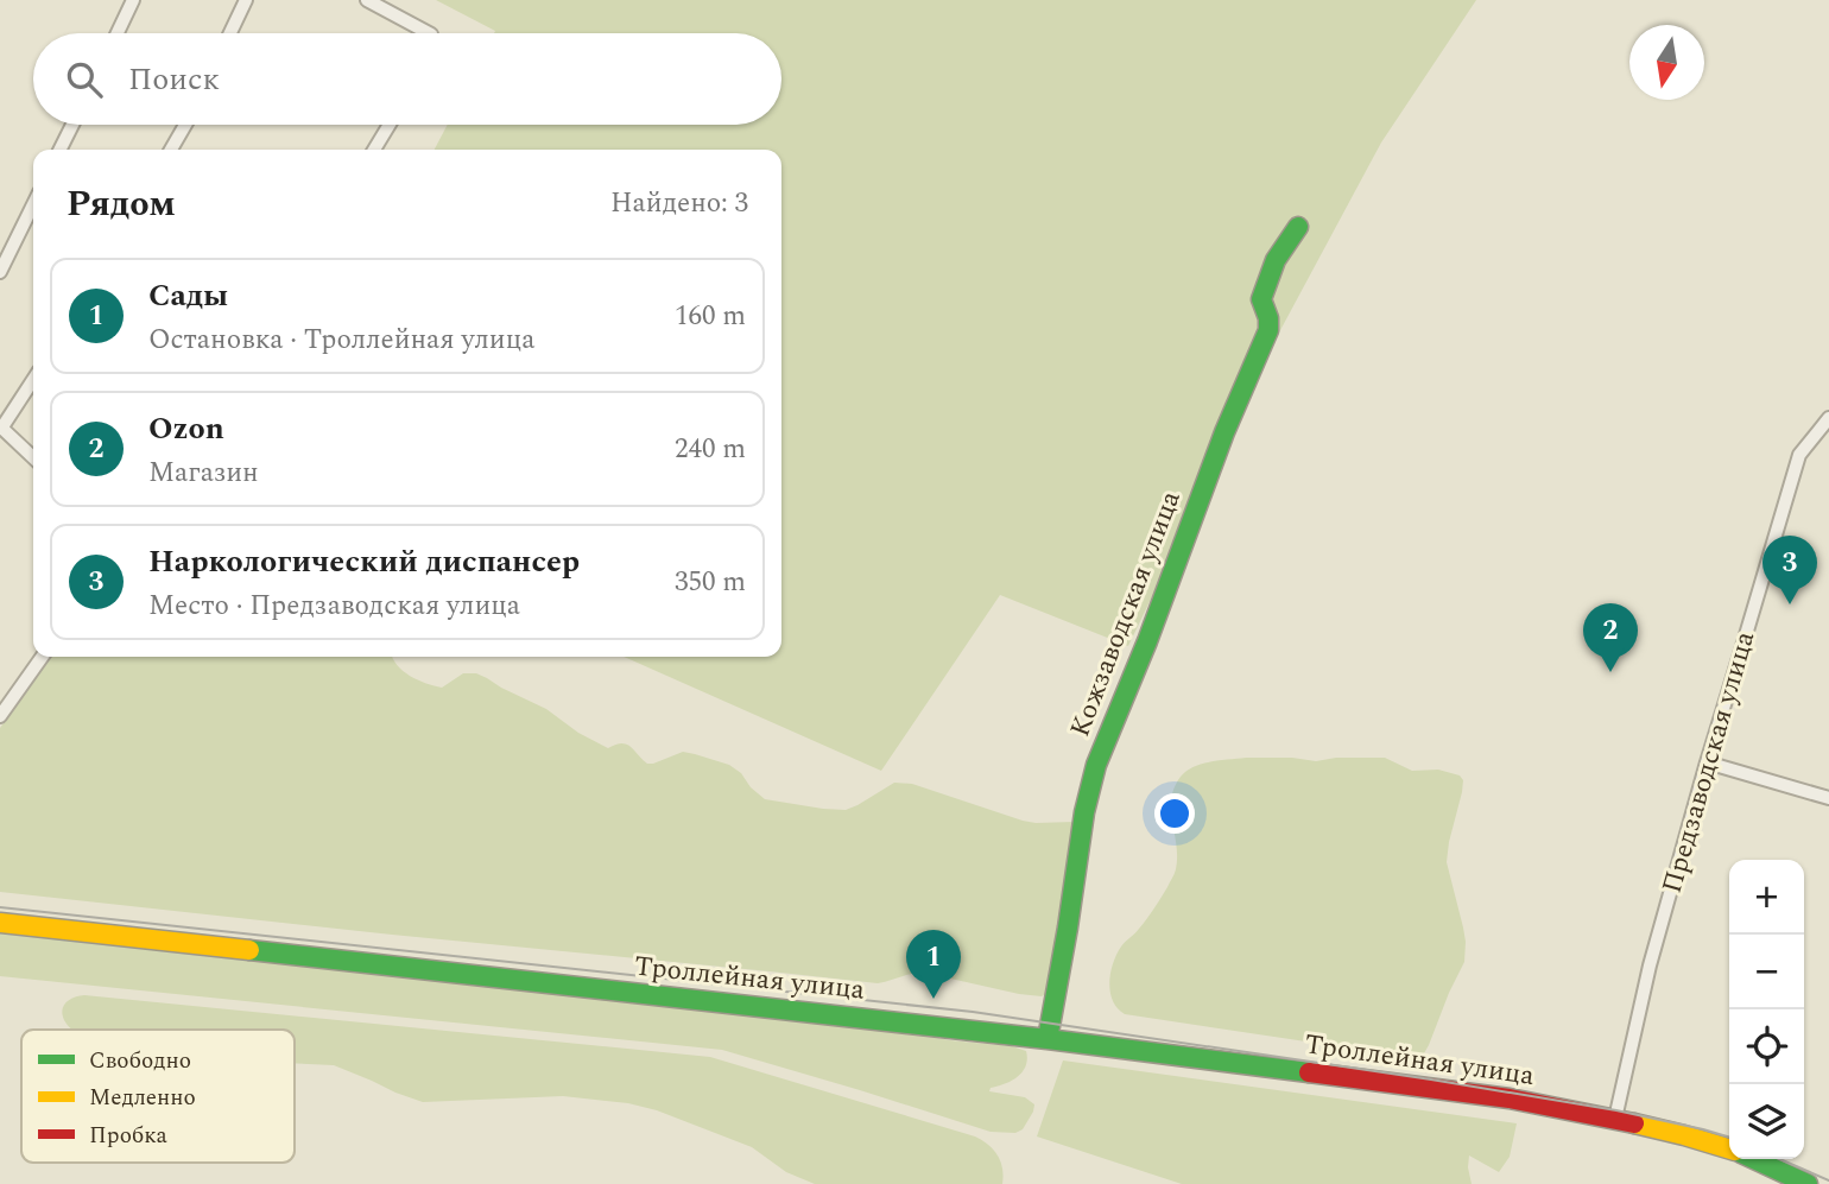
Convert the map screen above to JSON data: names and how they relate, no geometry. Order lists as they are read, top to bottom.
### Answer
{
  "streets": {
    "street": ["Кожзаводская улица", "Предзаводская улица", "Троллейная улица"]
  },
  "crossings": [
    ["Кожзаводская улица", "Троллейная улица"],
    ["Предзаводская улица", "Троллейная улица"]
  ],
  "legend": ["Свободно", "Медленно", "Пробка"],
  "north": "bottom",
  "page": {
    "search": "Поиск",
    "heading": ["Рядом", "Найдено: 3"],
    "list": [
      {
        "mark": "1",
        "name": "Сады",
        "note": "Остановка · Троллейная улица",
        "value": "160 m"
      },
      {
        "mark": "2",
        "name": "Ozon",
        "note": "Магазин",
        "value": "240 m"
      },
      {
        "mark": "3",
        "name": "Наркологический диспансер",
        "note": "Место · Предзаводская улица",
        "value": "350 m"
      }
    ],
    "pins": ["3", "2", "1"],
    "map_buttons": ["+", "−"]
  }
}
